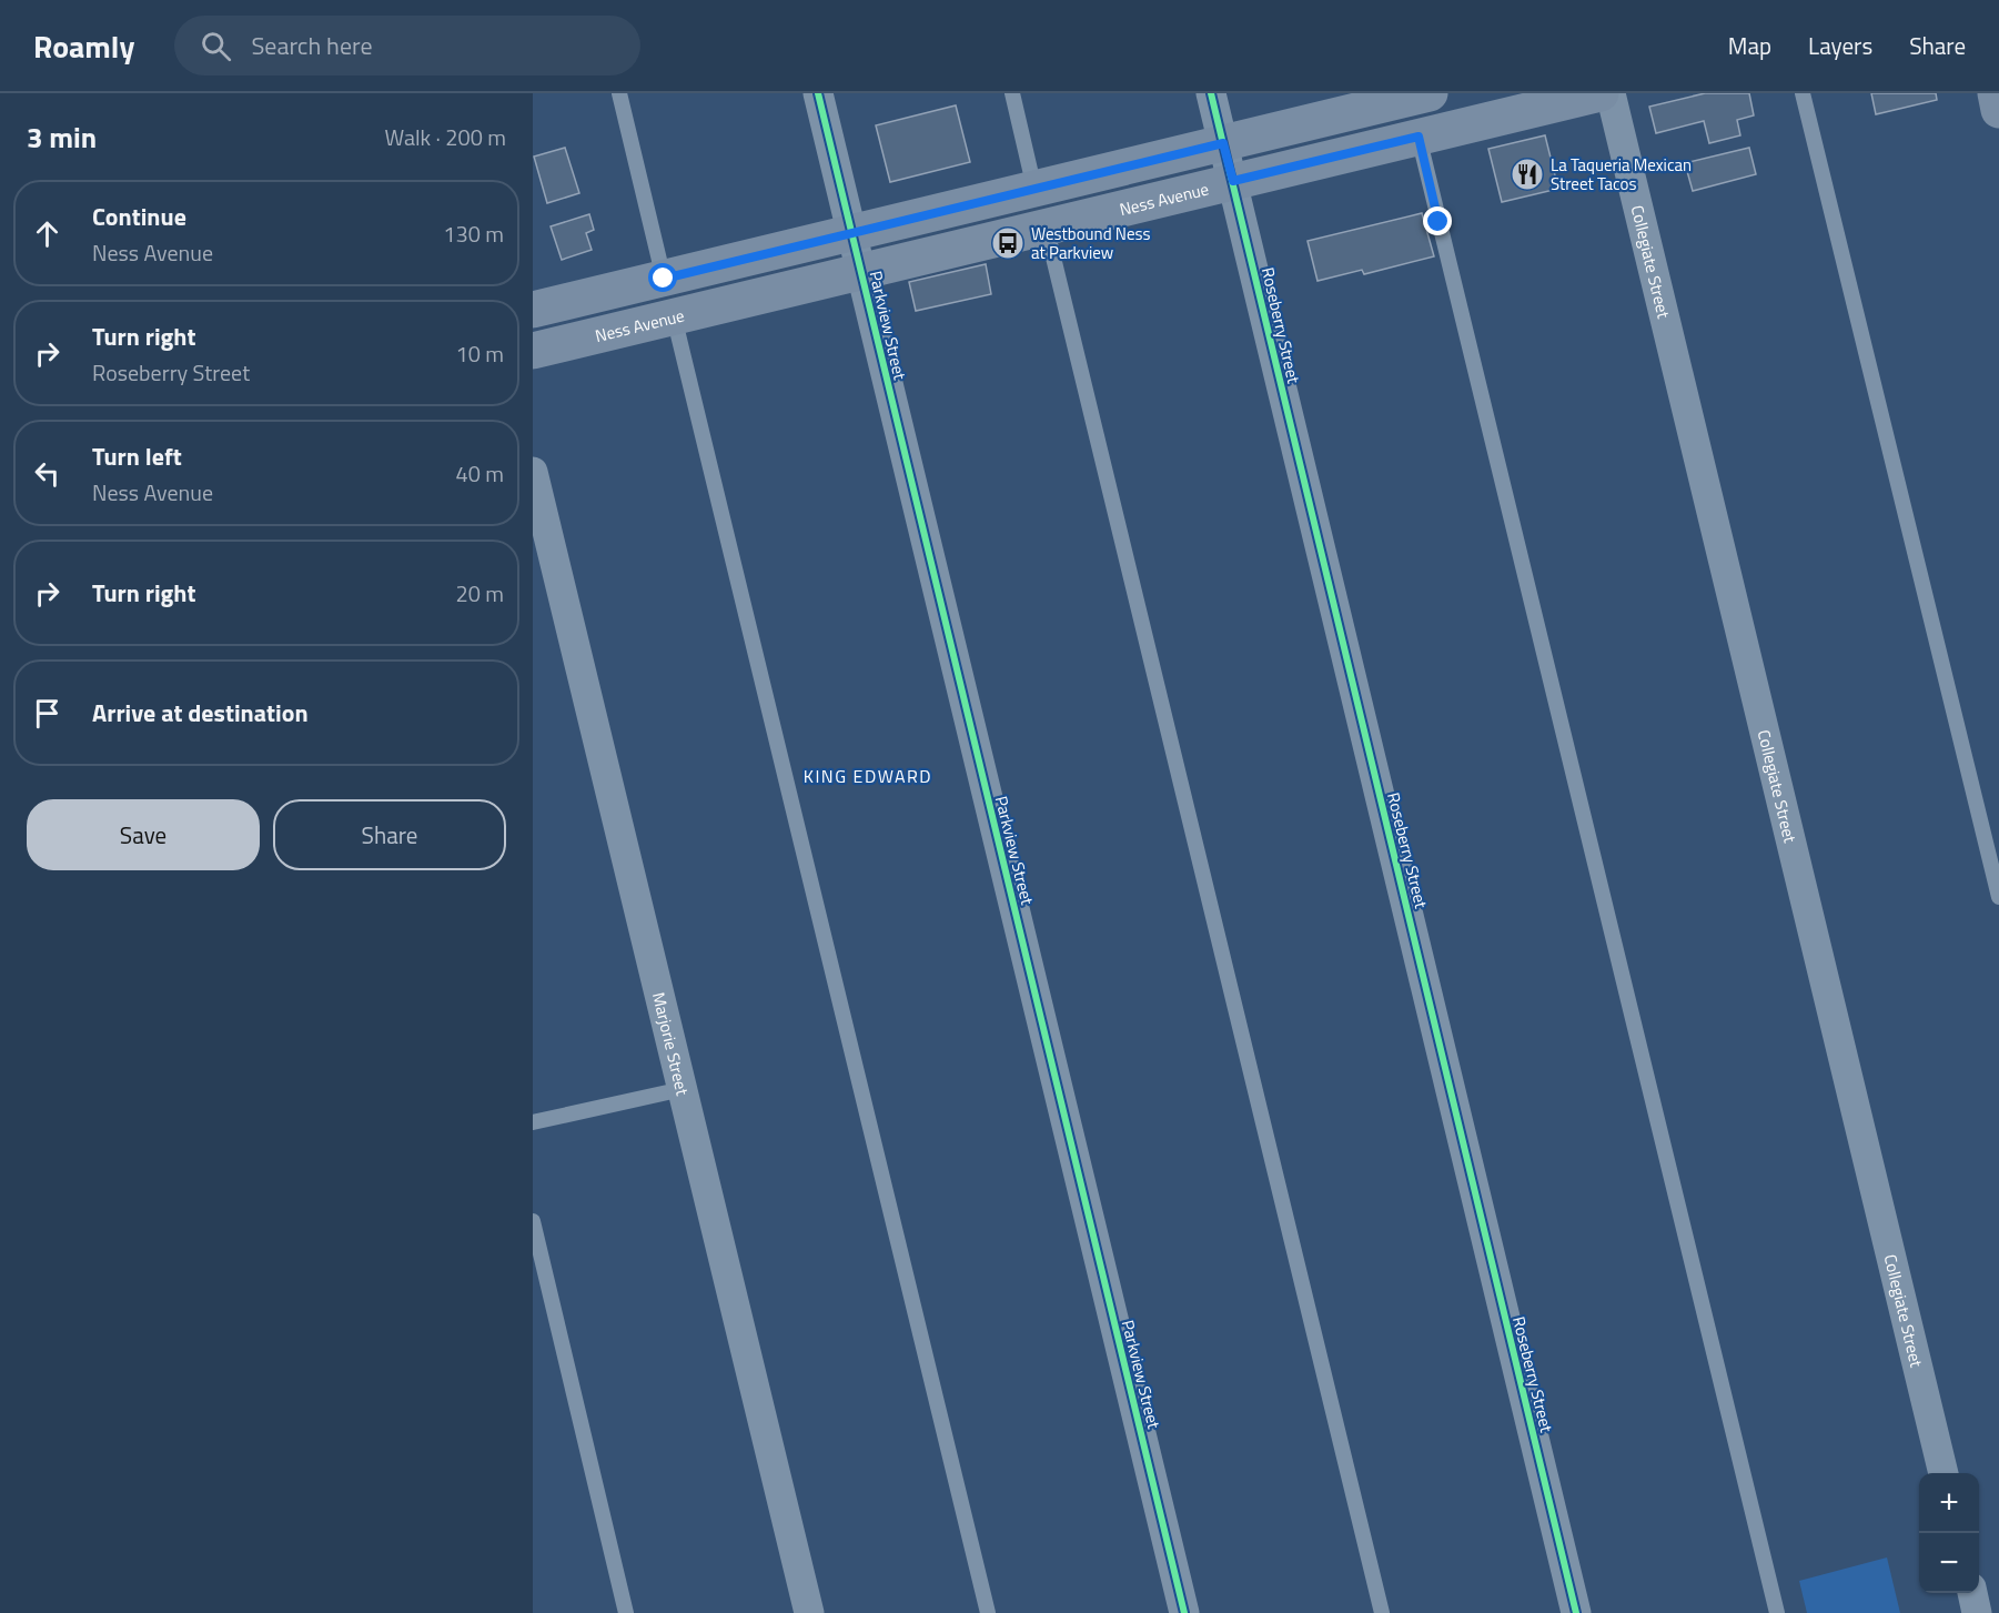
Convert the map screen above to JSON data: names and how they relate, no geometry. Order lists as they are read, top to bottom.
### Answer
{
  "streets": {
    "main road": ["Ness Avenue"],
    "street": [
      "Collegiate Street",
      "Parkview Street",
      "Roseberry Street",
      "Marjorie Street"
    ]
  },
  "crossings": [
    ["Ness Avenue", "Parkview Street"],
    ["Ness Avenue", "Roseberry Street"]
  ],
  "districts": ["KING EDWARD"],
  "places": {
    "restaurant": ["La Taqueria Mexican Street Tacos"],
    "bus stop": ["Westbound Ness at Parkview"]
  },
  "page": {
    "header": "Roamly",
    "search": "Search here",
    "nav": ["Map", "Layers", "Share"],
    "heading": ["3 min", "Walk · 200 m"],
    "list": [
      ["Continue", "Ness Avenue", "130 m"],
      ["Turn right", "Roseberry Street", "10 m"],
      ["Turn left", "Ness Avenue", "40 m"],
      ["Turn right", "20 m"],
      "Arrive at destination"
    ],
    "buttons": ["Save", "Share"],
    "map_buttons": ["+", "−"]
  }
}
